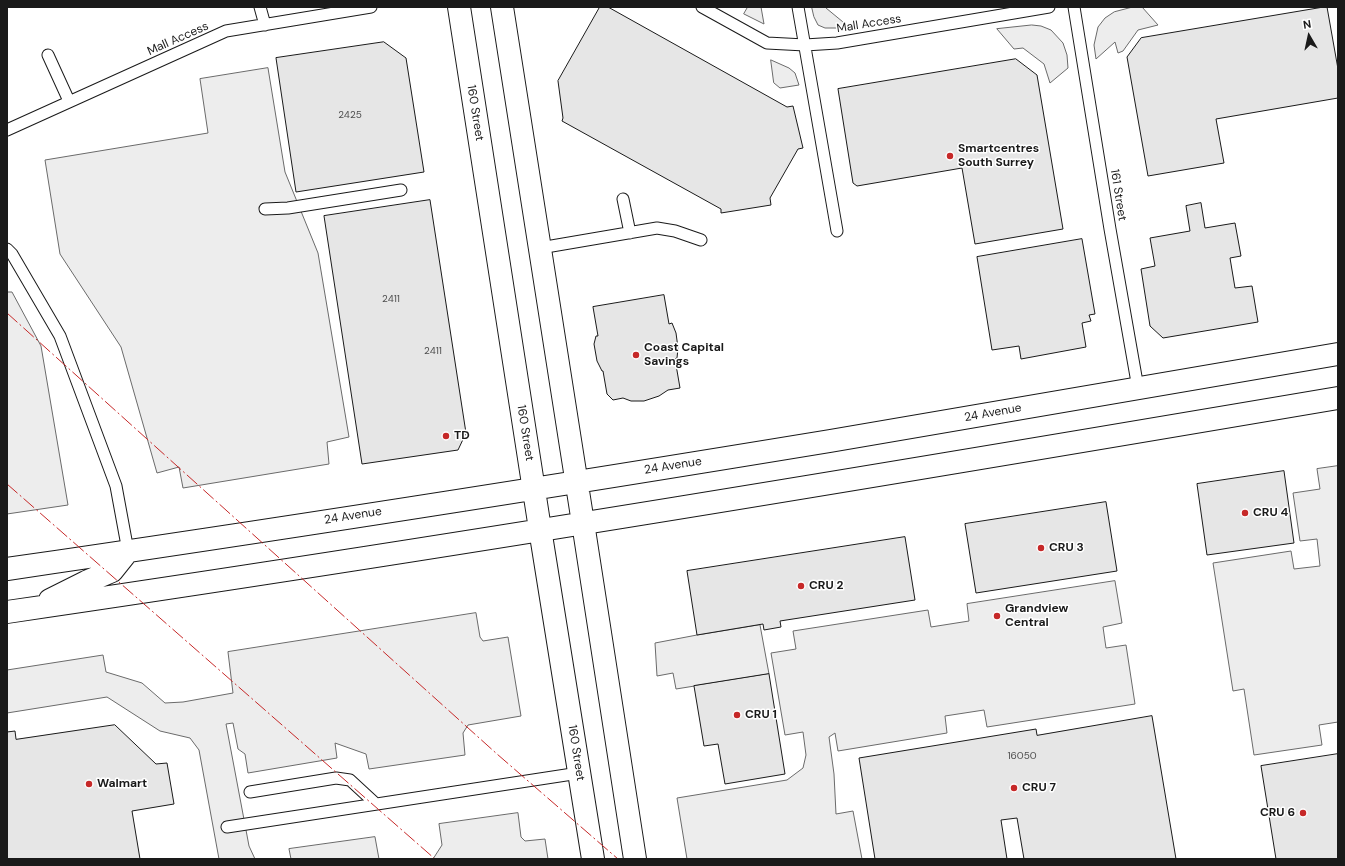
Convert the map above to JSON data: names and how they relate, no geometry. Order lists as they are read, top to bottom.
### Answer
{
  "streets": {
    "main road": ["160 Street", "24 Avenue"],
    "lane": ["Mall Access", "161 Street"]
  },
  "crossings": [
    ["160 Street", "24 Avenue"],
    ["161 Street", "24 Avenue"]
  ],
  "places": [
    "Smartcentres South Surrey",
    "Coast Capital Savings",
    "TD",
    "CRU 4",
    "CRU 3",
    "CRU 2",
    "Grandview Central",
    "CRU 1",
    "Walmart",
    "CRU 7",
    "CRU 6"
  ],
  "house_numbers": [
    "2425",
    "2411",
    "2411",
    "16050"
  ],
  "north": "top"
}
